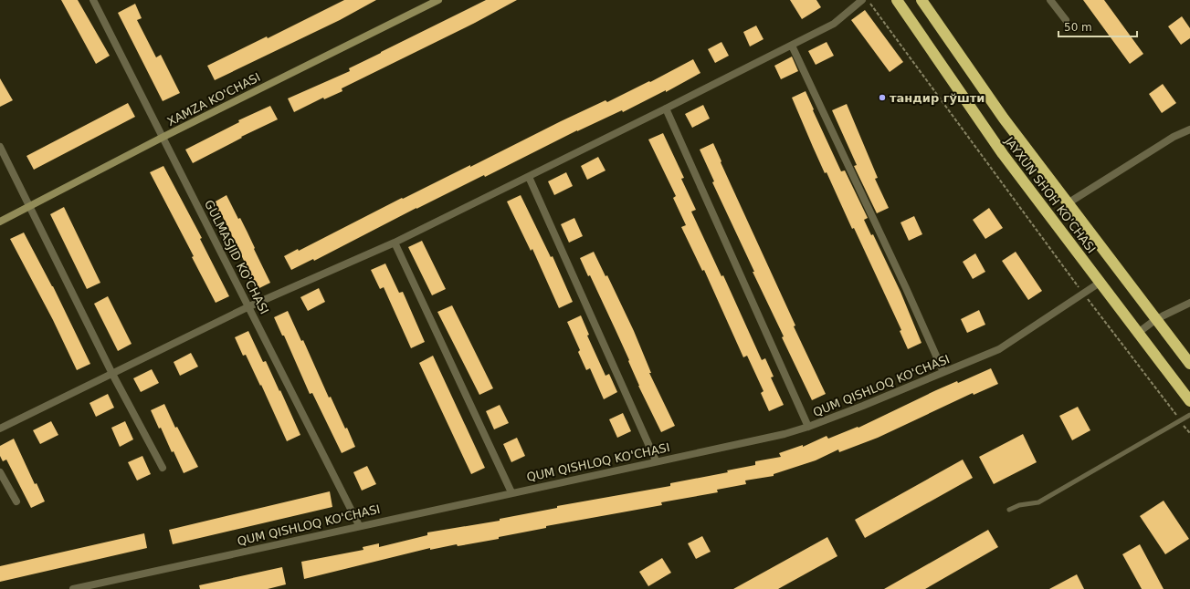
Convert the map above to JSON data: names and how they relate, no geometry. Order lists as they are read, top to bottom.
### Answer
{
  "streets": {
    "highway": ["JAYXUN SHOH KO'CHASI"],
    "street": ["XAMZA KO'CHASI", "GULMASJID KO'CHASI", "QUM QISHLOQ KO'CHASI"]
  },
  "crossings": [
    ["XAMZA KO'CHASI", "GULMASJID KO'CHASI"],
    ["JAYXUN SHOH KO'CHASI", "QUM QISHLOQ KO'CHASI"],
    ["GULMASJID KO'CHASI", "QUM QISHLOQ KO'CHASI"]
  ],
  "places": ["тандир гўшти"],
  "scale_bar": "50 m"
}
